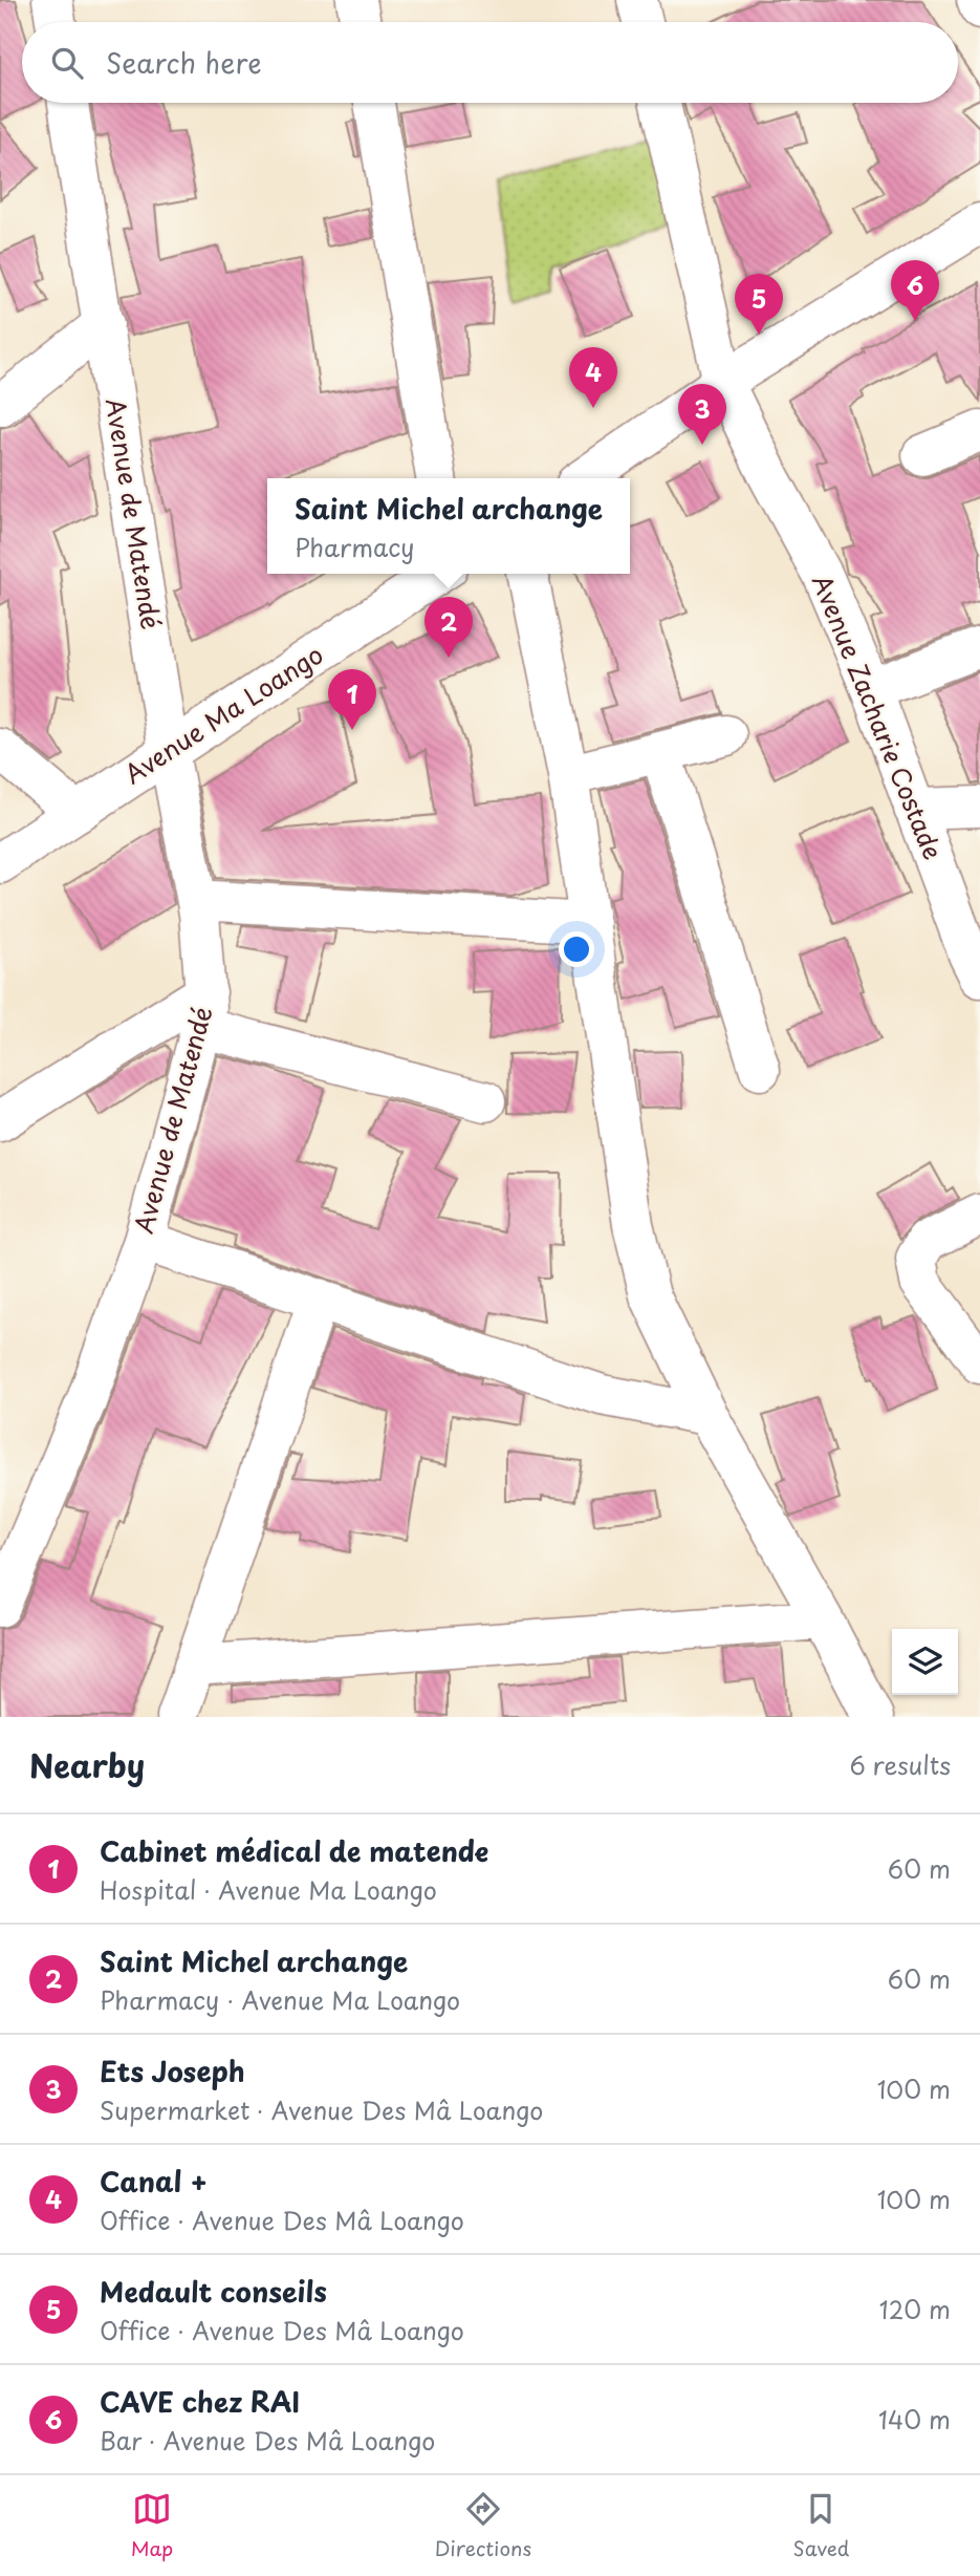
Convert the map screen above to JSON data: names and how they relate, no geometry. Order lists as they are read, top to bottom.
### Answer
{
  "streets": {
    "street": ["Avenue de Matendé", "Avenue Ma Loango", "Avenue Zacharie Costade"]
  },
  "crossings": [
    ["Avenue de Matendé", "Avenue Ma Loango"]
  ],
  "page": {
    "search": "Search here",
    "pins": [
      "6",
      "5",
      "4",
      "3",
      "2",
      "1"
    ],
    "popup": ["Saint Michel archange", "Pharmacy"],
    "heading": ["Nearby", "6 results"],
    "list": [
      {
        "mark": "1",
        "name": "Cabinet médical de matende",
        "note": "Hospital · Avenue Ma Loango",
        "value": "60 m"
      },
      {
        "mark": "2",
        "name": "Saint Michel archange",
        "note": "Pharmacy · Avenue Ma Loango",
        "value": "60 m"
      },
      {
        "mark": "3",
        "name": "Ets Joseph",
        "note": "Supermarket · Avenue Des Mâ Loango",
        "value": "100 m"
      },
      {
        "mark": "4",
        "name": "Canal +",
        "note": "Office · Avenue Des Mâ Loango",
        "value": "100 m"
      },
      {
        "mark": "5",
        "name": "Medault conseils",
        "note": "Office · Avenue Des Mâ Loango",
        "value": "120 m"
      },
      {
        "mark": "6",
        "name": "CAVE chez RAI",
        "note": "Bar · Avenue Des Mâ Loango",
        "value": "140 m"
      }
    ],
    "nav": ["Map", "Directions", "Saved"]
  }
}
